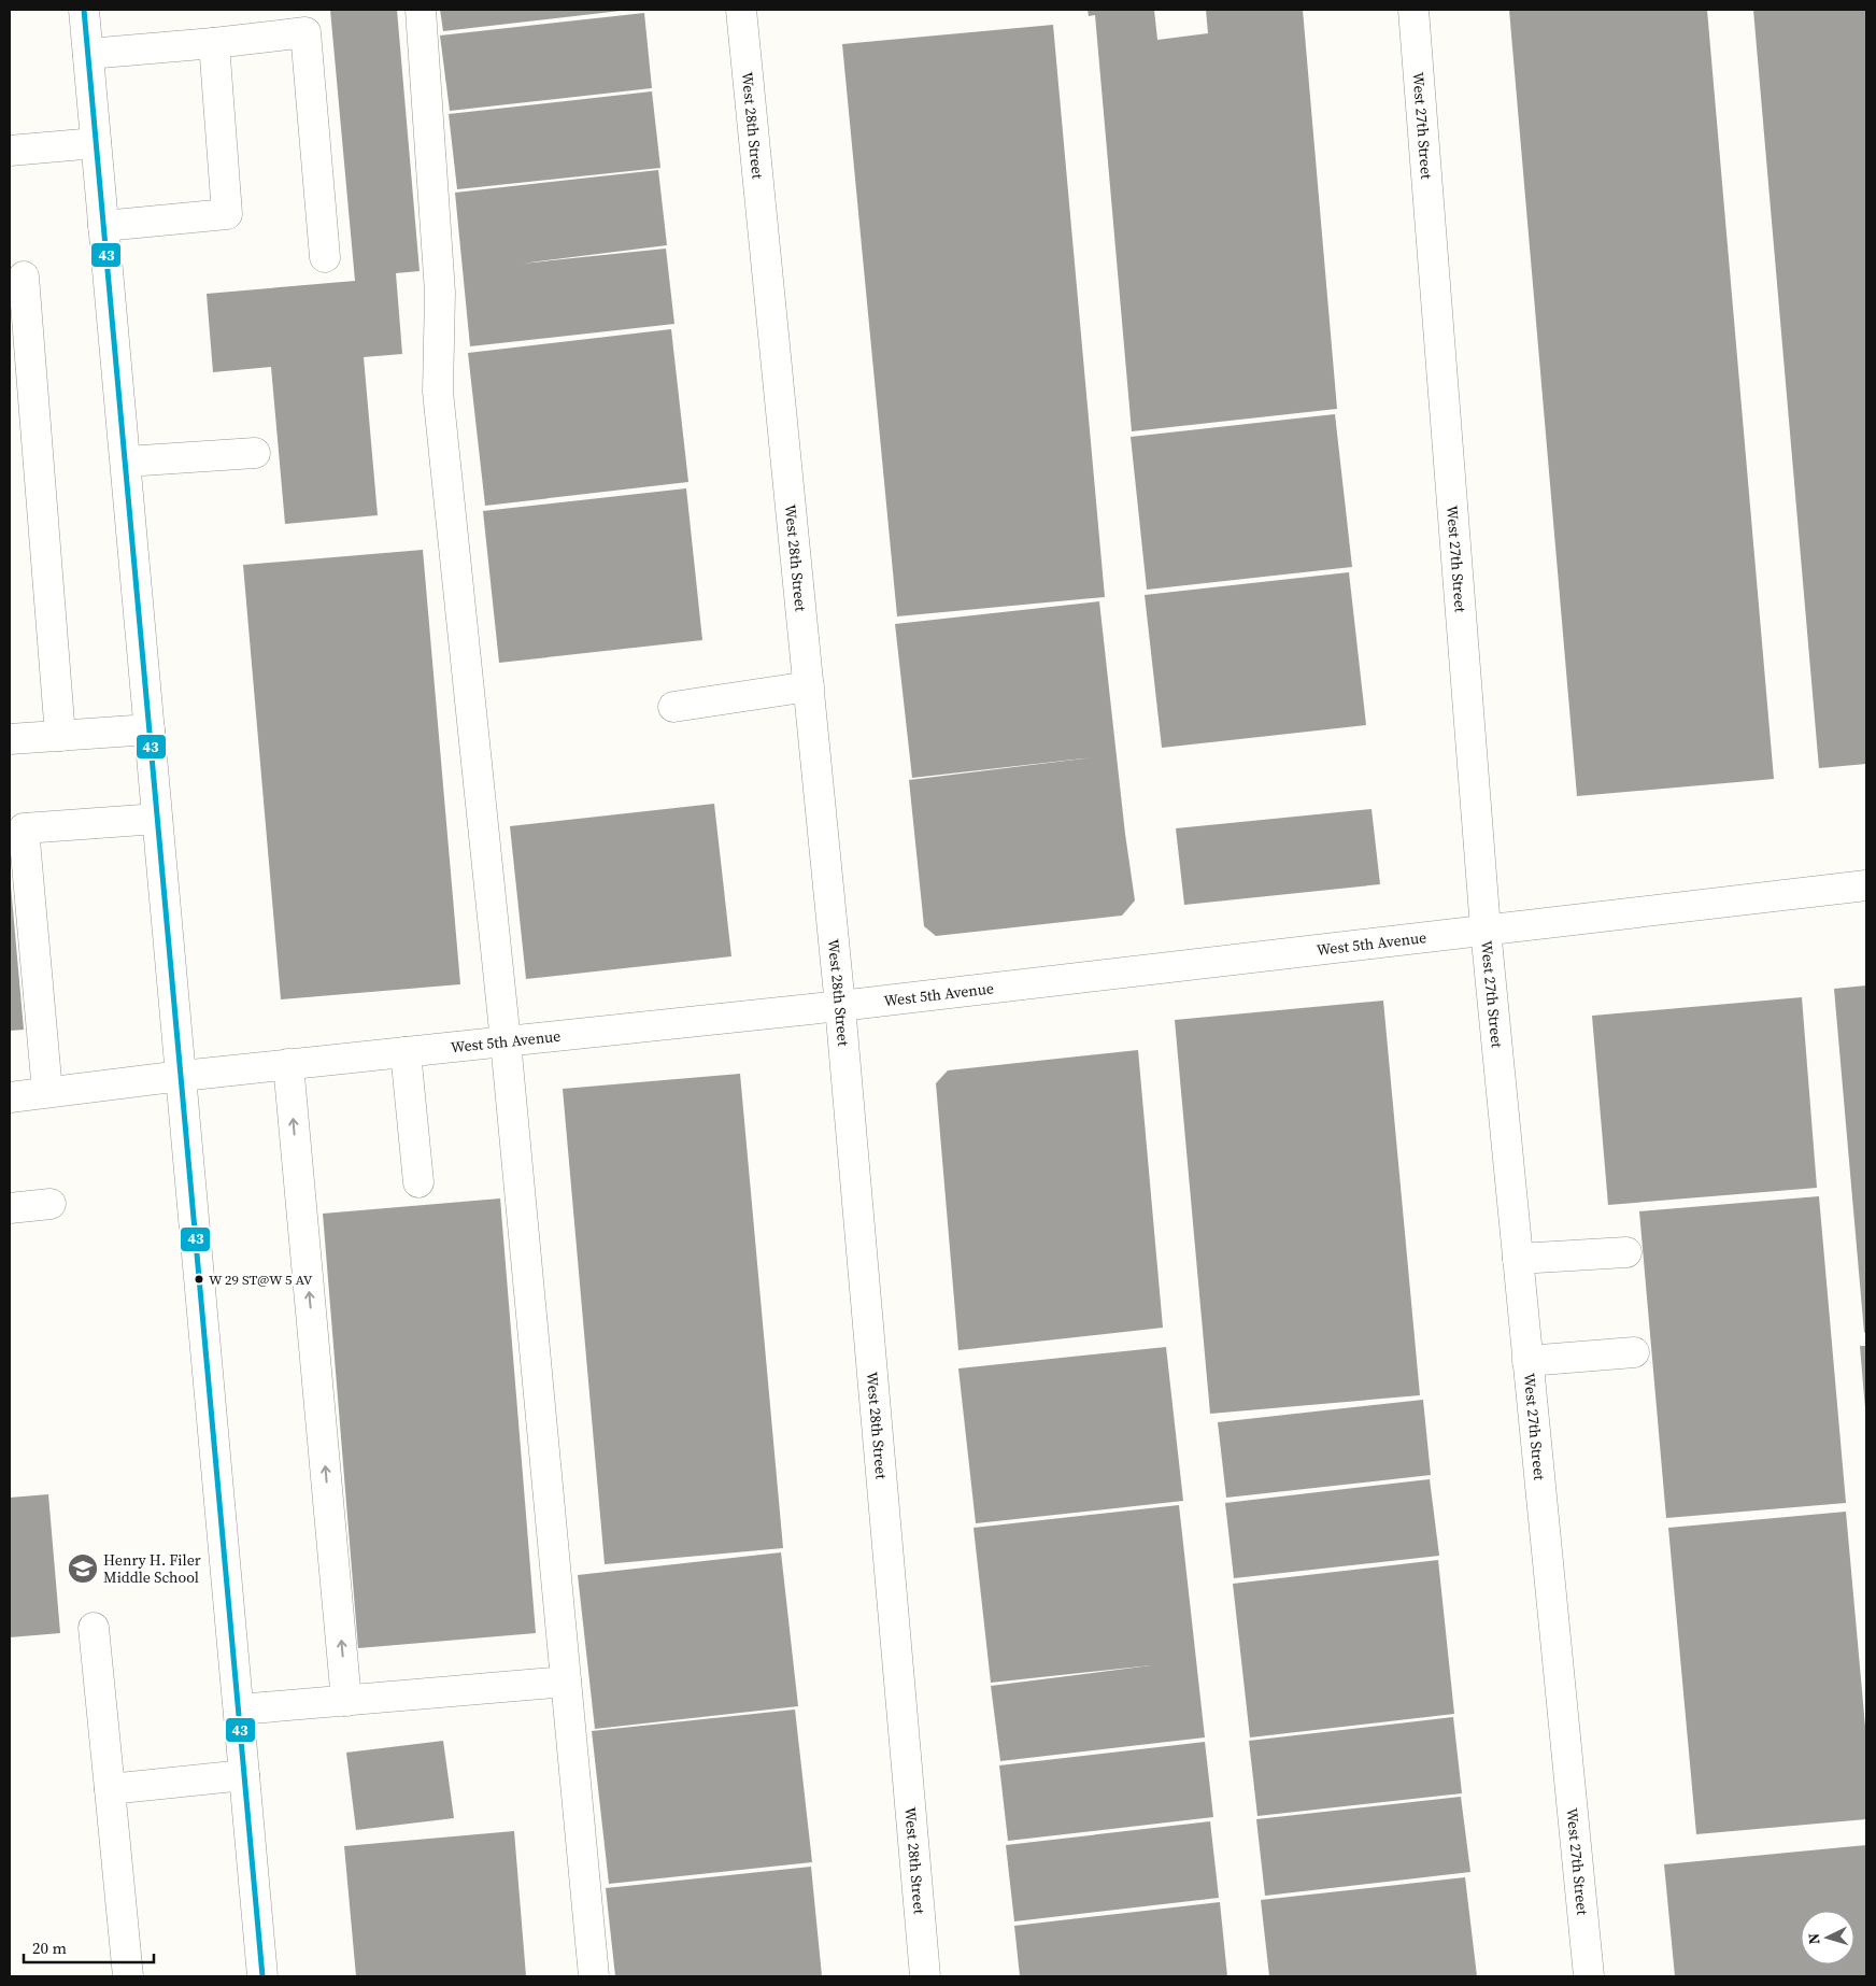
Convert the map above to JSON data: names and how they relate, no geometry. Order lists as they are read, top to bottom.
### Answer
{
  "streets": {
    "street": ["West 28th Street", "West 27th Street", "West 5th Avenue"]
  },
  "crossings": [
    ["West 28th Street", "West 5th Avenue"],
    ["West 27th Street", "West 5th Avenue"]
  ],
  "places": {
    "other": ["W 29 ST@W 5 AV"],
    "school or university": ["Henry H. Filer Middle School"]
  },
  "lines": ["transit line 43"],
  "scale_bar": "20 m",
  "north": "left"
}
